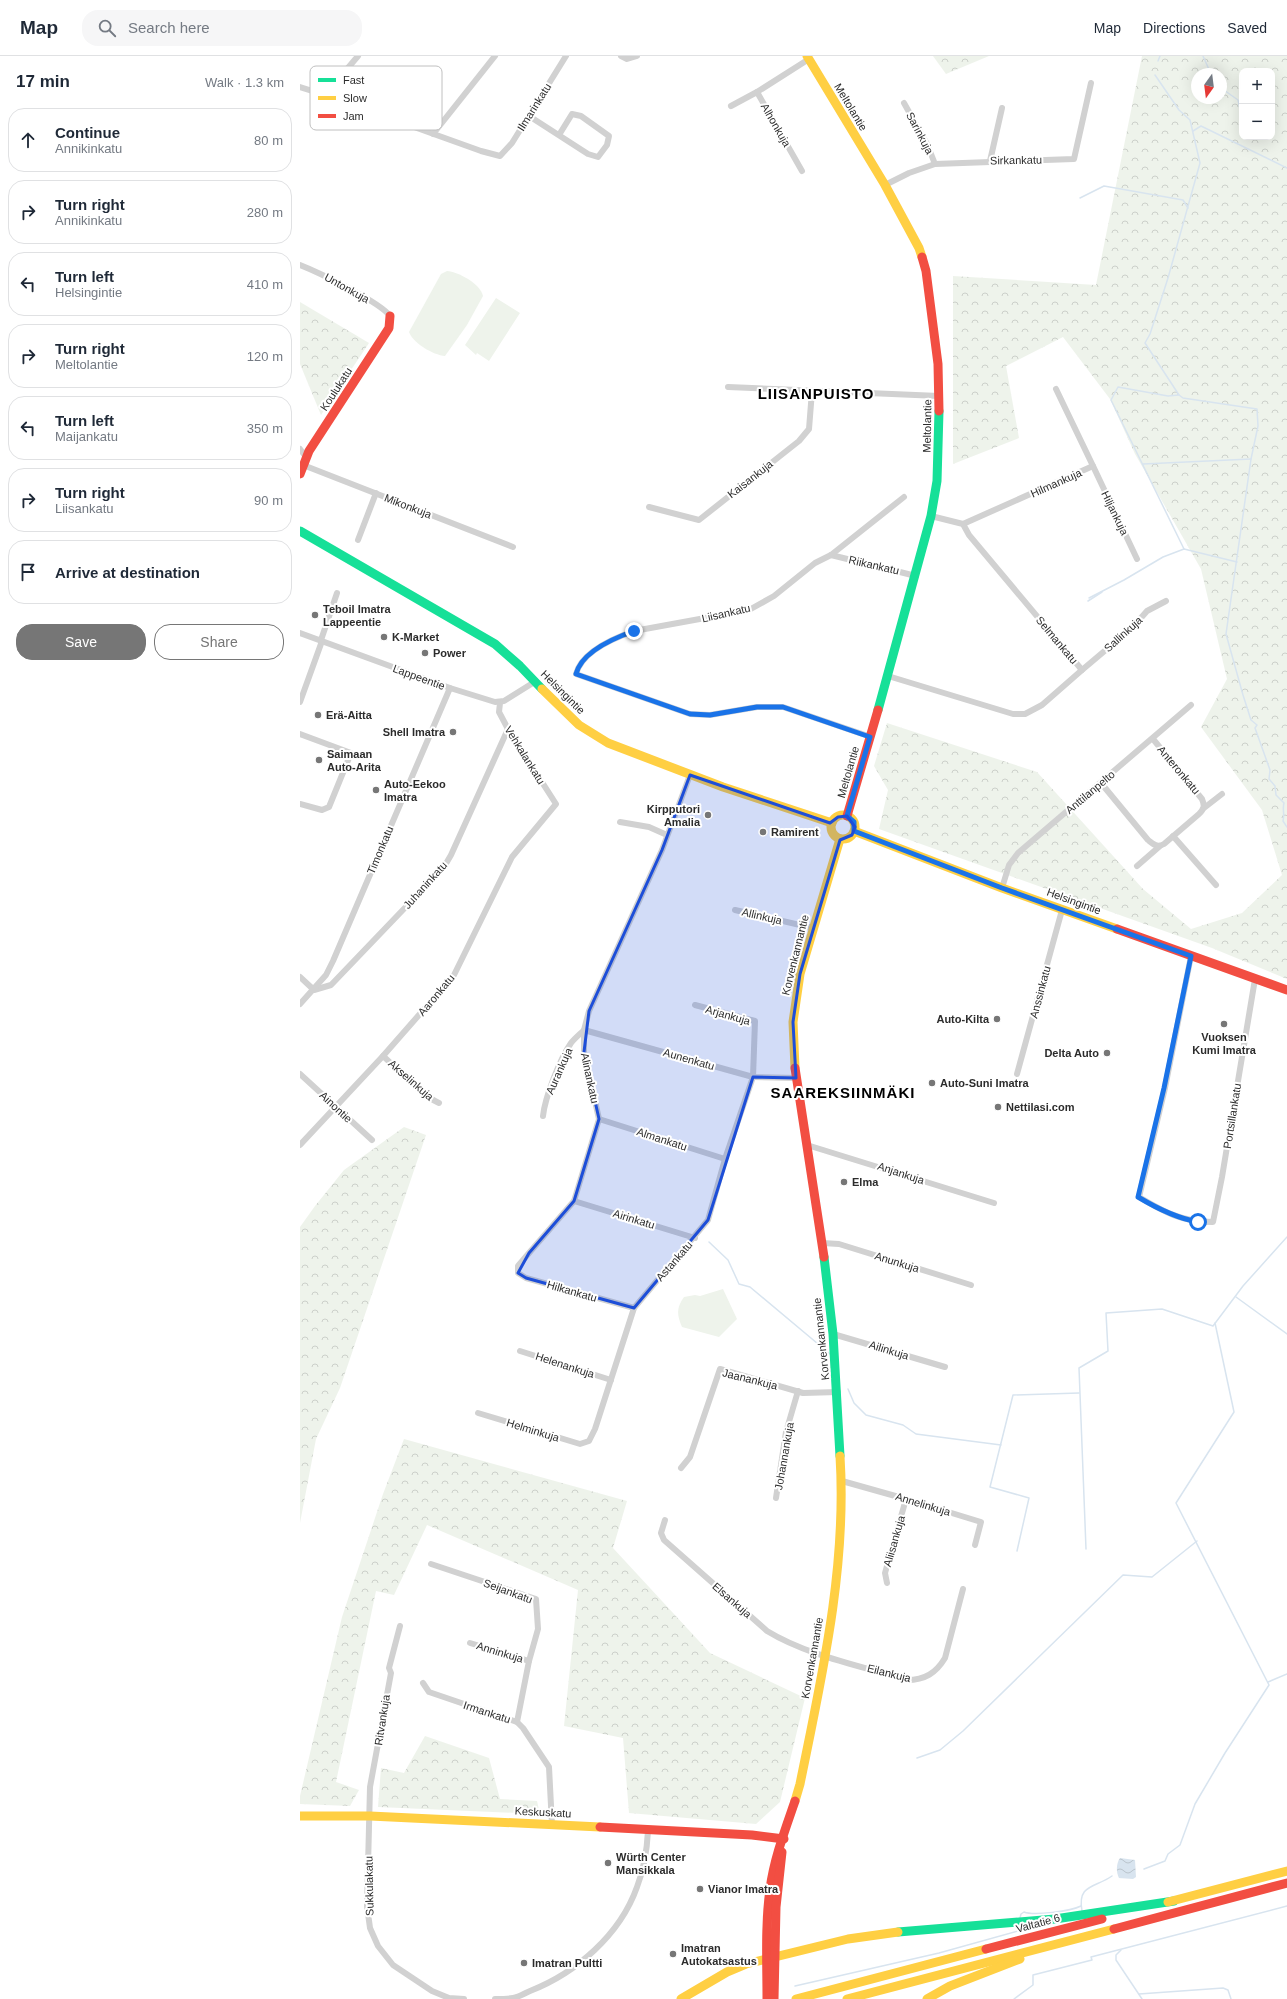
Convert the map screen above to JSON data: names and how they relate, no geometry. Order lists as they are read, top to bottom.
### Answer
{
  "streets": {
    "main road": [
      "Meltolantie",
      "Koulukatu",
      "Helsingintie",
      "Korvenkannantie",
      "Keskuskatu",
      "Valtatie 6"
    ],
    "street": [
      "Ilmarinkatu",
      "Alhonkuja",
      "Sarinkuja",
      "Sirkankatu",
      "Untonkuja",
      "Kaisankuja",
      "Hilmankuja",
      "Mikonkuja",
      "Hiljankuja",
      "Riikankatu",
      "Liisankatu",
      "Sallinkuja",
      "Selmankatu",
      "Lappeentie",
      "Vehkalankatu",
      "Anteronkatu",
      "Anttilanpelto",
      "Timonkatu",
      "Juhaninkatu",
      "Allinkuja",
      "Anssinkatu",
      "Aaronkatu",
      "Arjankuja",
      "Aunenkatu",
      "Aurankuja",
      "Alinankatu",
      "Akselinkuja",
      "Ainontie",
      "Portsillankatu",
      "Almankatu",
      "Anjankuja",
      "Airinkatu",
      "Astankatu",
      "Anunkuja",
      "Hilkankatu",
      "Ailinkuja",
      "Helenankuja",
      "Jaanankuja",
      "Helminkuja",
      "Johannankuja",
      "Annelinkuja",
      "Aliisankuja",
      "Seijankatu",
      "Elsankuja",
      "Anninkuja",
      "Eilankuja",
      "Irmankatu",
      "Ritvankuja",
      "Sukkulakatu"
    ]
  },
  "crossings": [
    ["Meltolantie", "Alhonkuja"],
    ["Meltolantie", "Sirkankatu"],
    ["Meltolantie", "Riikankatu"],
    ["Meltolantie", "Liisankatu"],
    ["Meltolantie", "Selmankatu"],
    ["Meltolantie", "Helsingintie"],
    ["Meltolantie", "Korvenkannantie"],
    ["Sarinkuja", "Sirkankatu"],
    ["Untonkuja", "Koulukatu"],
    ["Koulukatu", "Mikonkuja"],
    ["Hilmankuja", "Hiljankuja"],
    ["Hilmankuja", "Selmankatu"],
    ["Riikankatu", "Liisankatu"],
    ["Sallinkuja", "Selmankatu"],
    ["Lappeentie", "Vehkalankatu"],
    ["Lappeentie", "Timonkatu"],
    ["Helsingintie", "Anttilanpelto"],
    ["Helsingintie", "Korvenkannantie"],
    ["Helsingintie", "Anssinkatu"],
    ["Helsingintie", "Alinankatu"],
    ["Helsingintie", "Portsillankatu"],
    ["Vehkalankatu", "Juhaninkatu"],
    ["Vehkalankatu", "Aaronkatu"],
    ["Anteronkatu", "Anttilanpelto"],
    ["Timonkatu", "Juhaninkatu"],
    ["Allinkuja", "Korvenkannantie"],
    ["Korvenkannantie", "Aunenkatu"],
    ["Korvenkannantie", "Anjankuja"],
    ["Korvenkannantie", "Anunkuja"],
    ["Korvenkannantie", "Ailinkuja"],
    ["Korvenkannantie", "Jaanankuja"],
    ["Korvenkannantie", "Annelinkuja"],
    ["Korvenkannantie", "Elsankuja"],
    ["Korvenkannantie", "Eilankuja"],
    ["Korvenkannantie", "Keskuskatu"],
    ["Aaronkatu", "Akselinkuja"],
    ["Aaronkatu", "Ainontie"],
    ["Arjankuja", "Aunenkatu"],
    ["Arjankuja", "Astankatu"],
    ["Aunenkatu", "Aurankuja"],
    ["Aunenkatu", "Alinankatu"],
    ["Aunenkatu", "Astankatu"],
    ["Aurankuja", "Alinankatu"],
    ["Alinankatu", "Almankatu"],
    ["Alinankatu", "Airinkatu"],
    ["Alinankatu", "Hilkankatu"],
    ["Almankatu", "Astankatu"],
    ["Airinkatu", "Astankatu"],
    ["Astankatu", "Hilkankatu"],
    ["Astankatu", "Helenankuja"],
    ["Astankatu", "Helminkuja"],
    ["Jaanankuja", "Johannankuja"],
    ["Annelinkuja", "Aliisankuja"],
    ["Seijankatu", "Anninkuja"],
    ["Seijankatu", "Irmankatu"],
    ["Elsankuja", "Eilankuja"],
    ["Irmankatu", "Keskuskatu"],
    ["Ritvankuja", "Keskuskatu"],
    ["Ritvankuja", "Sukkulakatu"],
    ["Keskuskatu", "Sukkulakatu"]
  ],
  "districts": ["LIISANPUISTO", "SAAREKSIINMÄKI"],
  "places": [
    "Teboil Imatra Lappeentie",
    "K-Market",
    "Power",
    "Erä-Aitta",
    "Shell Imatra",
    "Saimaan Auto-Arita",
    "Auto-Eekoo Imatra",
    "Kirpputori Amalia",
    "Ramirent",
    "Auto-Kilta",
    "Vuoksen Kumi Imatra",
    "Delta Auto",
    "Auto-Suni Imatra",
    "Nettilasi.com",
    "Elma",
    "Würth Center Mansikkala",
    "Vianor Imatra",
    "Imatran Autokatsastus",
    "Imatran Pultti"
  ],
  "legend": ["Fast", "Slow", "Jam"],
  "north": "bottom",
  "page": {
    "header": "Map",
    "search": "Search here",
    "nav": ["Map", "Directions", "Saved"],
    "heading": ["17 min", "Walk · 1.3 km"],
    "map_buttons": ["+", "−"],
    "list": [
      ["Continue", "Annikinkatu", "80 m"],
      ["Turn right", "Annikinkatu", "280 m"],
      ["Turn left", "Helsingintie", "410 m"],
      ["Turn right", "Meltolantie", "120 m"],
      ["Turn left", "Maijankatu", "350 m"],
      ["Turn right", "Liisankatu", "90 m"],
      "Arrive at destination"
    ],
    "buttons": ["Save", "Share"]
  }
}
